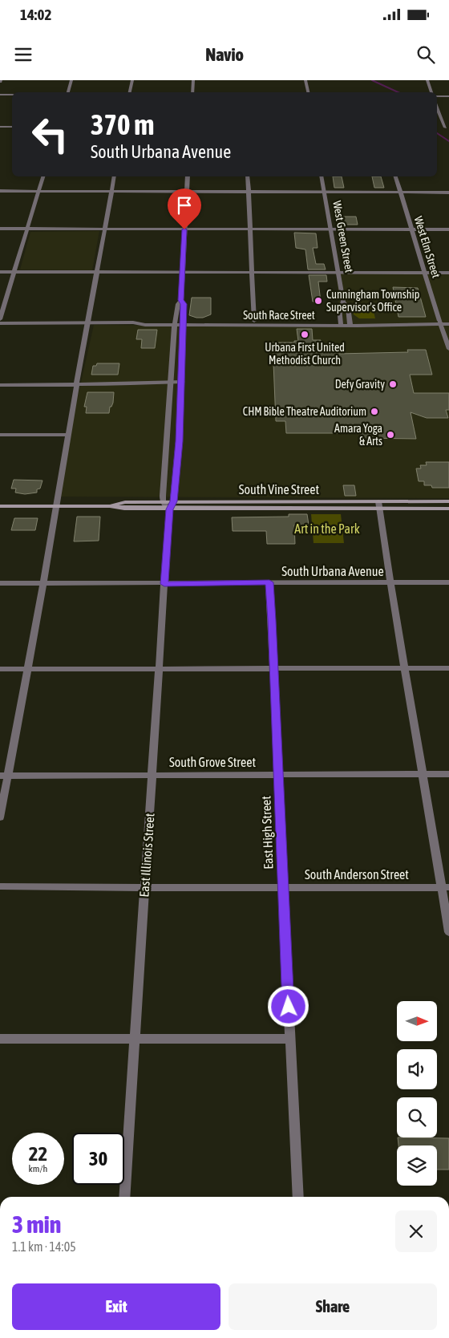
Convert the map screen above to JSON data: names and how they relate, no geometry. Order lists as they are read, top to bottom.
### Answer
{
  "streets": {
    "main road": ["South Vine Street"],
    "street": [
      "West Green Street",
      "West Elm Street",
      "South Race Street",
      "South Urbana Avenue",
      "South Grove Street",
      "East High Street",
      "East Illinois Street",
      "South Anderson Street"
    ]
  },
  "crossings": [
    ["West Green Street", "South Race Street"],
    ["West Elm Street", "South Race Street"],
    ["South Race Street", "East Illinois Street"],
    ["South Vine Street", "East Illinois Street"],
    ["South Urbana Avenue", "East High Street"],
    ["South Urbana Avenue", "East Illinois Street"],
    ["South Grove Street", "East High Street"],
    ["South Grove Street", "East Illinois Street"],
    ["East High Street", "South Anderson Street"],
    ["East Illinois Street", "South Anderson Street"]
  ],
  "parks": ["Art in the Park"],
  "places": [
    "Cunningham Township Supervisor's Office",
    "Urbana First United Methodist Church",
    "Defy Gravity",
    "CHM Bible Theatre Auditorium",
    "Amara Yoga & Arts"
  ],
  "north": "right",
  "page": {
    "status": "14:02",
    "header": "Navio",
    "turn": ["370 m", "South Urbana Avenue"],
    "speed": "22 km/h",
    "limit": "30",
    "heading": ["3 min", "1.1 km · 14:05"],
    "buttons": ["Exit", "Share"]
  }
}
